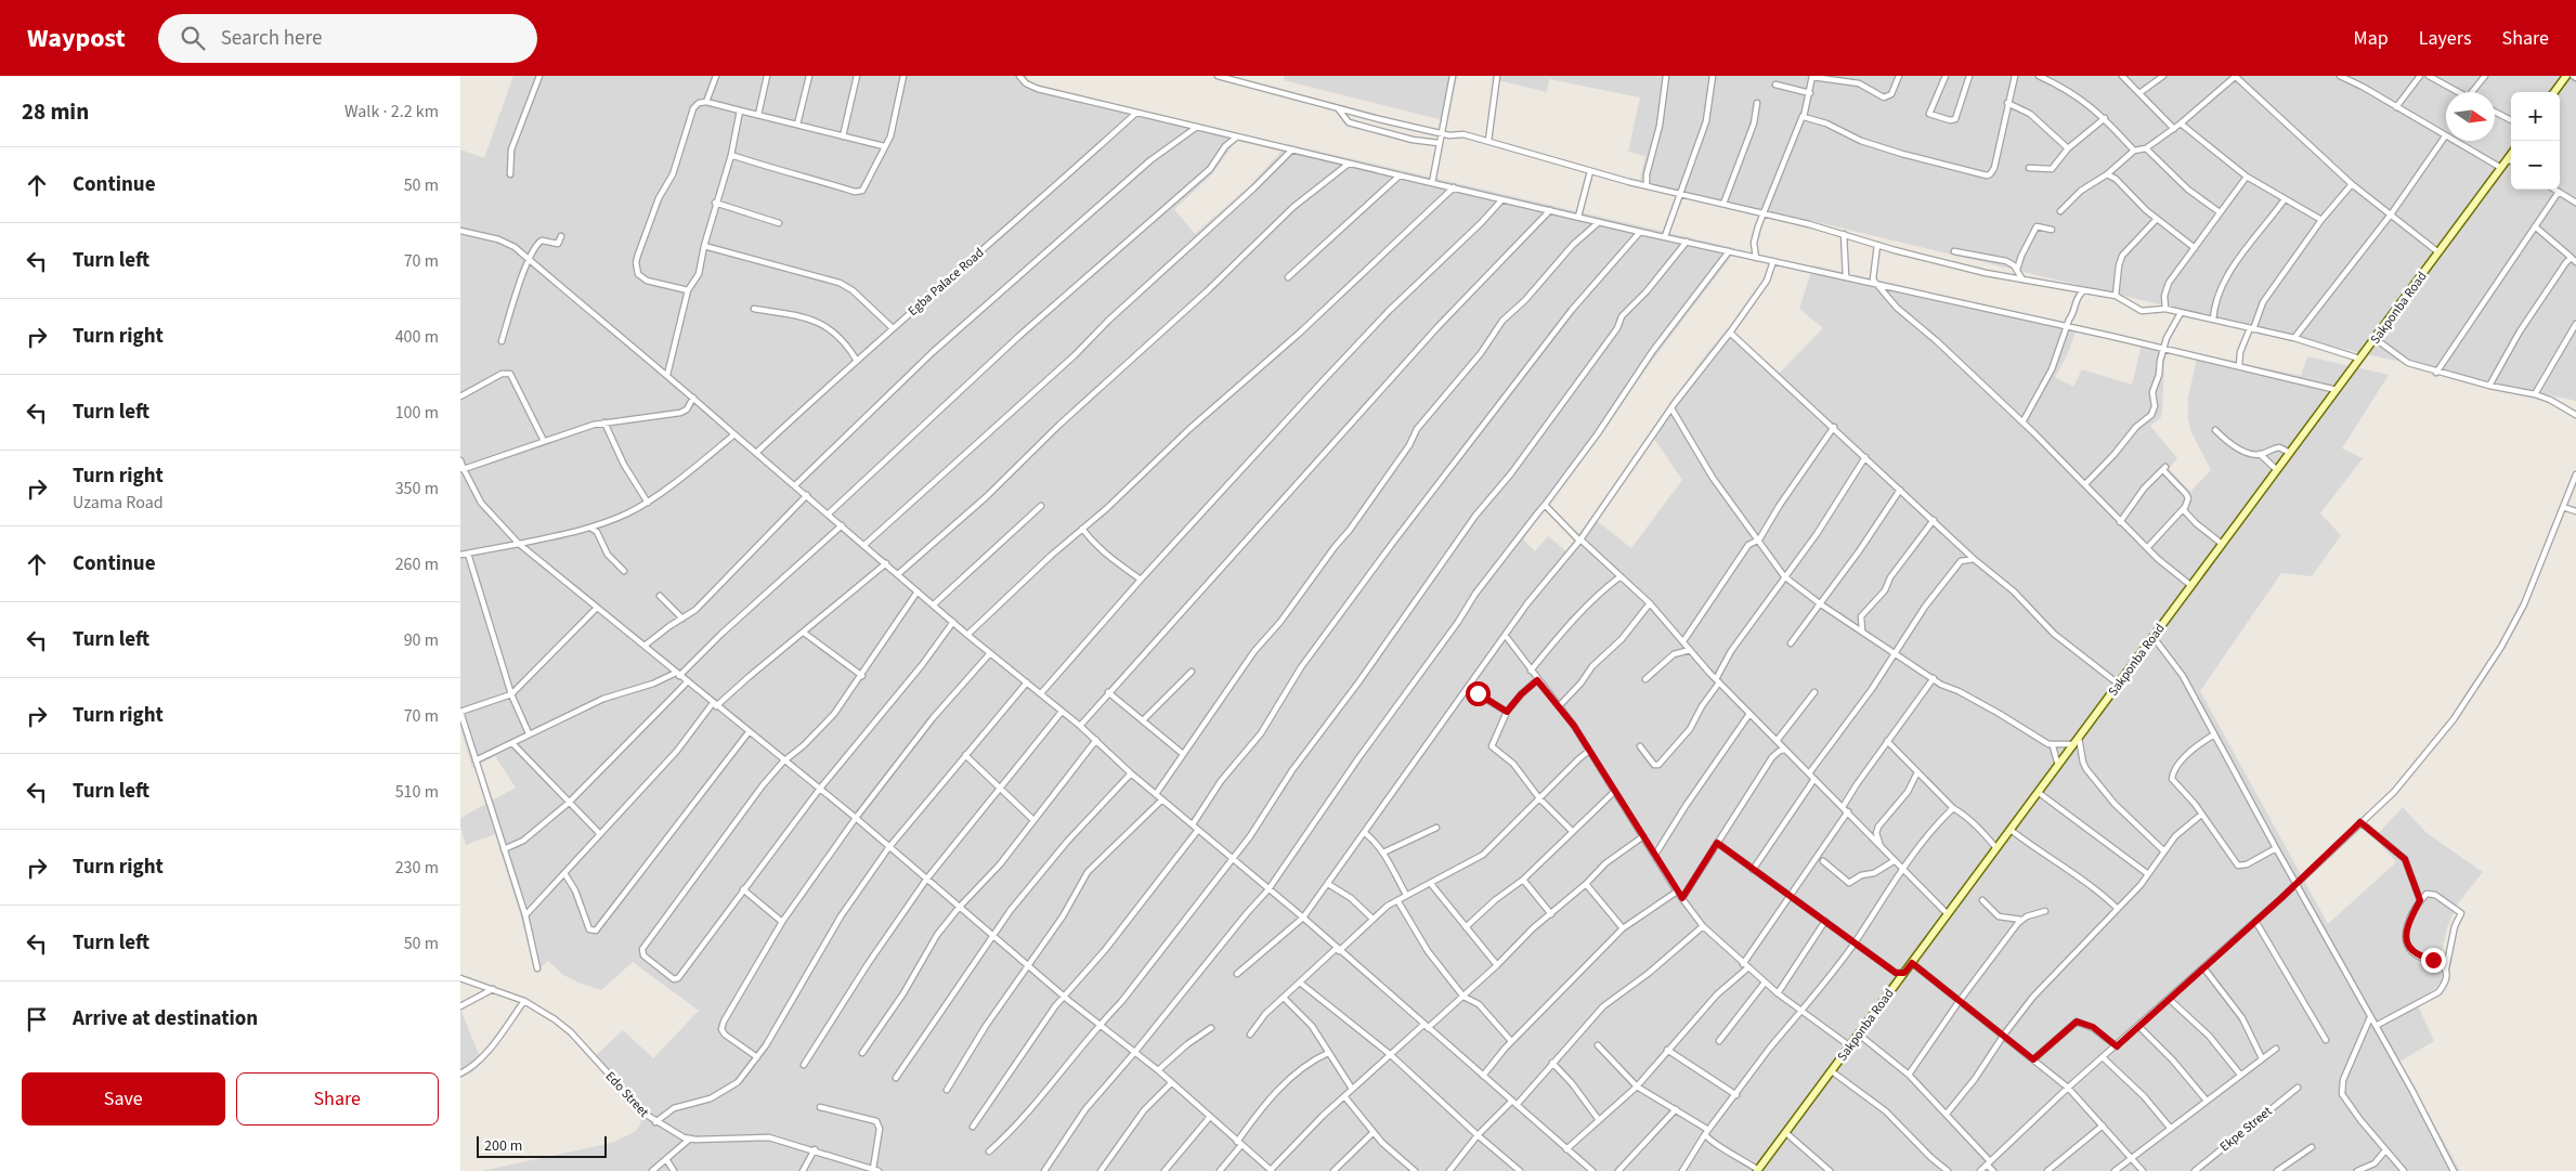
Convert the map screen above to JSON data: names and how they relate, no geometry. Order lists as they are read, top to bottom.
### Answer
{
  "streets": {
    "main road": ["Sakponba Road"],
    "street": ["Egba Palace Road", "Edo Street", "Ekpe Street"]
  },
  "scale_bar": "200 m",
  "north": "right",
  "page": {
    "header": "Waypost",
    "search": "Search here",
    "nav": ["Map", "Layers", "Share"],
    "heading": ["28 min", "Walk · 2.2 km"],
    "map_buttons": ["+", "−"],
    "list": [
      ["Continue", "50 m"],
      ["Turn left", "70 m"],
      ["Turn right", "400 m"],
      ["Turn left", "100 m"],
      ["Turn right", "Uzama Road", "350 m"],
      ["Continue", "260 m"],
      ["Turn left", "90 m"],
      ["Turn right", "70 m"],
      ["Turn left", "510 m"],
      ["Turn right", "230 m"],
      ["Turn left", "50 m"],
      "Arrive at destination"
    ],
    "buttons": ["Save", "Share"],
    "scale": "200 m"
  }
}
